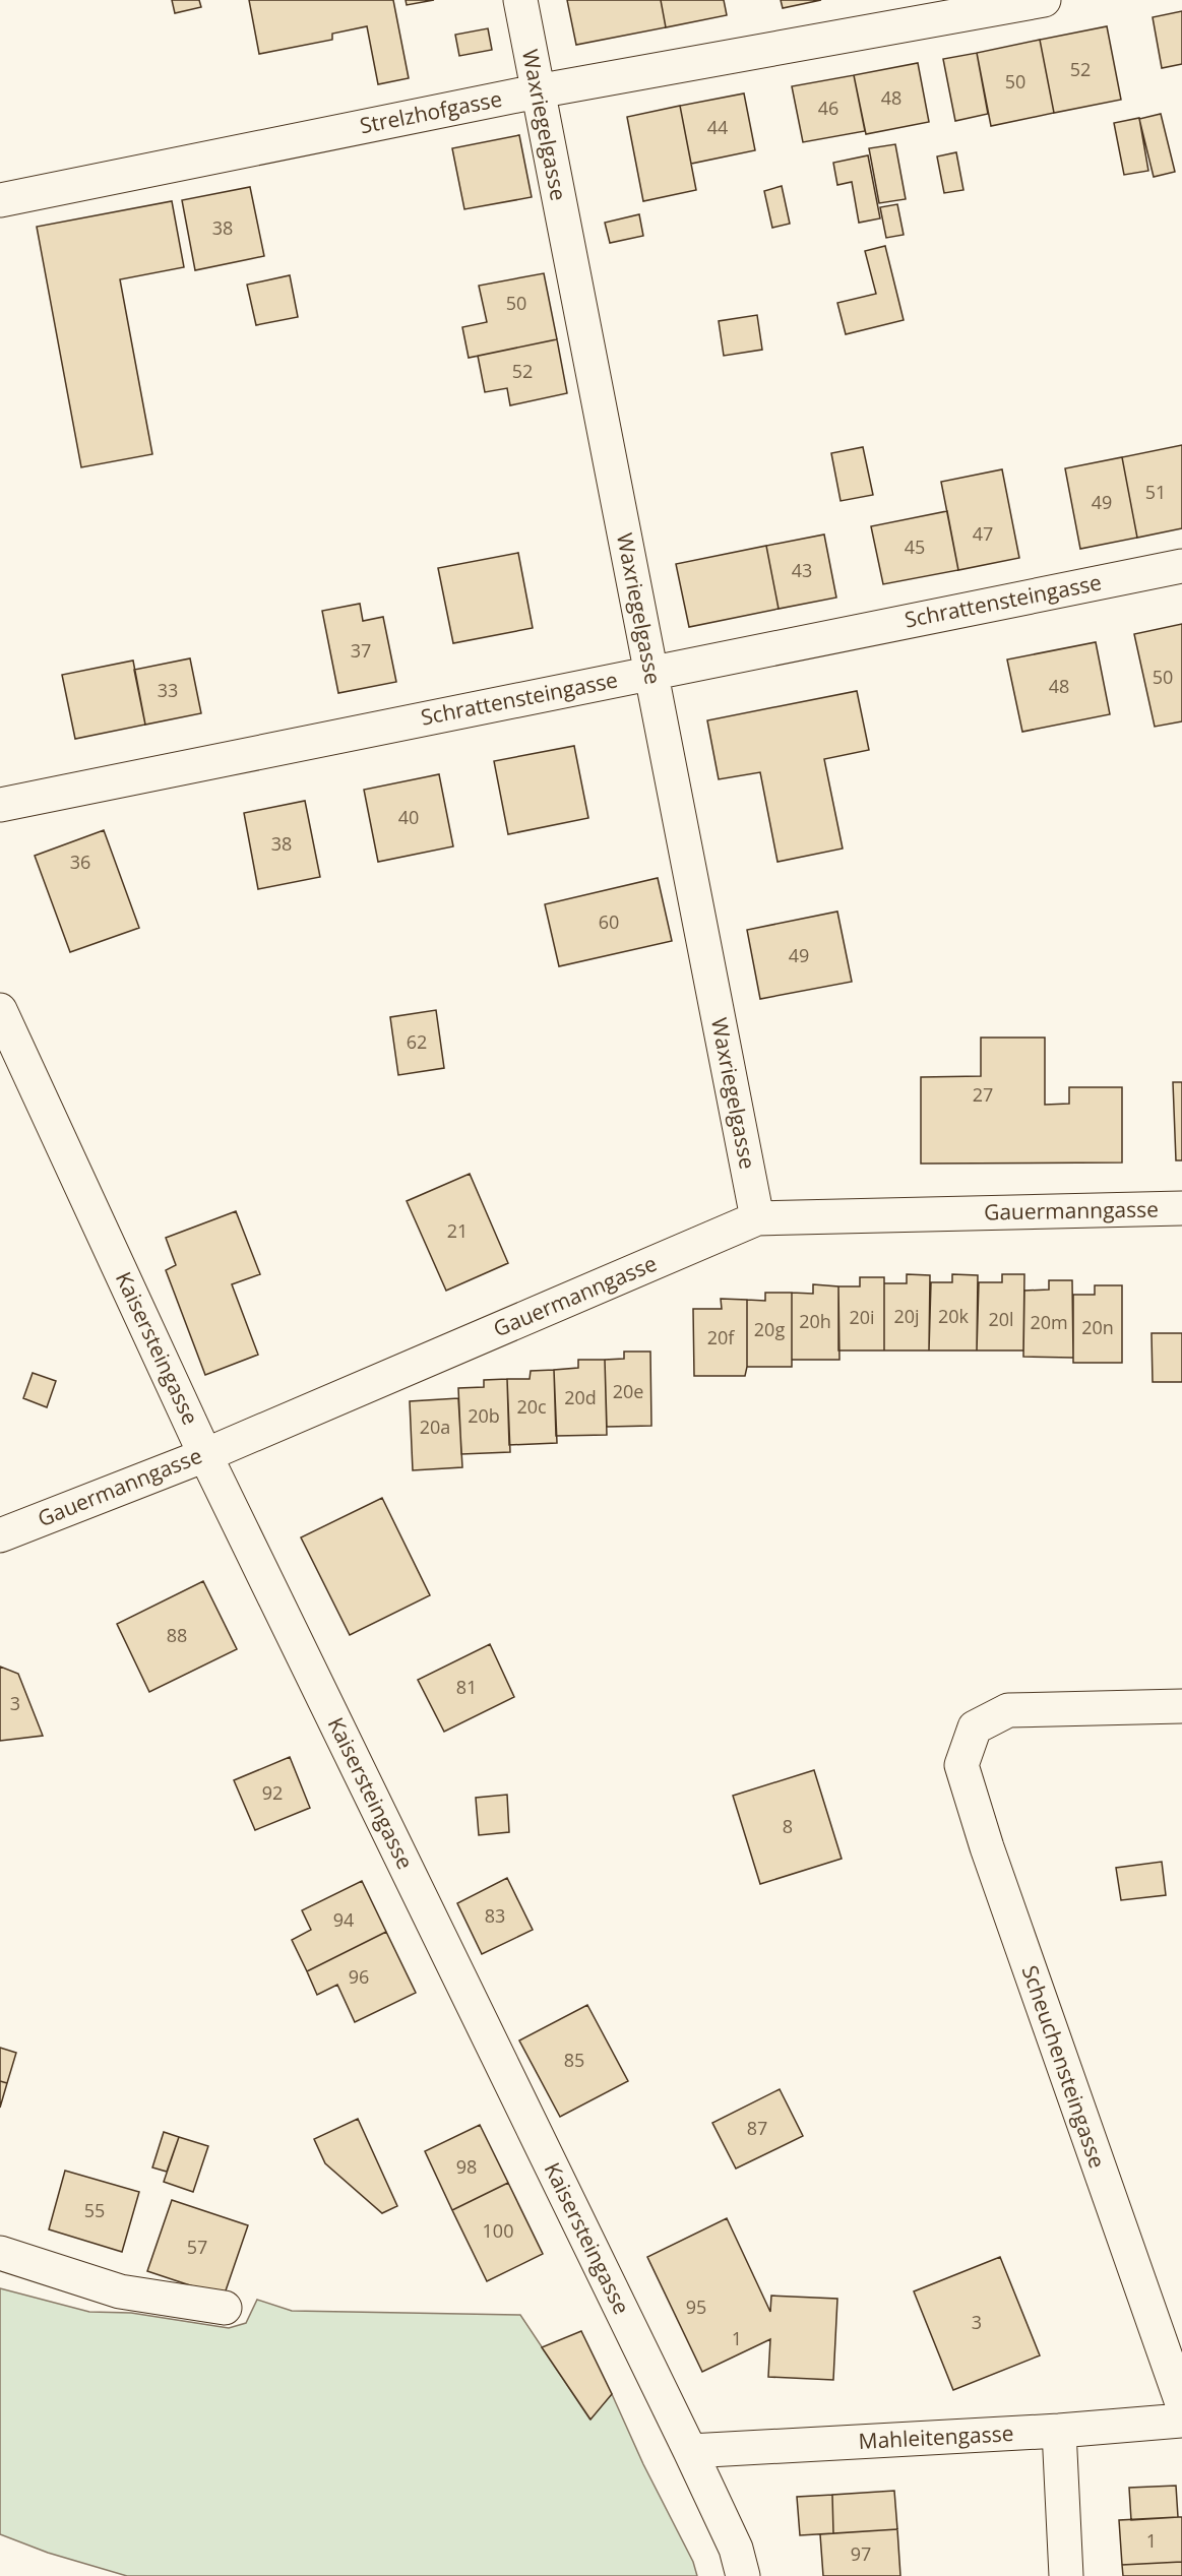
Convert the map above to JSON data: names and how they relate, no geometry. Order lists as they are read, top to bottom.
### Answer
{
  "streets": {
    "street": [
      "Strelzhofgasse",
      "Waxriegelgasse",
      "Schrattensteingasse",
      "Gauermanngasse",
      "Kaisersteingasse",
      "Scheuchensteingasse",
      "Mahleitengasse"
    ]
  },
  "crossings": [
    ["Strelzhofgasse", "Waxriegelgasse"],
    ["Waxriegelgasse", "Schrattensteingasse"],
    ["Waxriegelgasse", "Gauermanngasse"],
    ["Gauermanngasse", "Kaisersteingasse"],
    ["Kaisersteingasse", "Mahleitengasse"]
  ],
  "house_numbers": [
    "52",
    "50",
    "48",
    "46",
    "44",
    "38",
    "50",
    "52",
    "51",
    "49",
    "47",
    "45",
    "43",
    "37",
    "50",
    "48",
    "33",
    "40",
    "38",
    "36",
    "60",
    "49",
    "62",
    "27",
    "21",
    "20j",
    "20k",
    "20i",
    "20l",
    "20h",
    "20m",
    "20n",
    "20g",
    "20f",
    "20e",
    "20d",
    "20c",
    "20b",
    "20a",
    "88",
    "81",
    "3",
    "92",
    "8",
    "83",
    "94",
    "96",
    "85",
    "87",
    "98",
    "55",
    "100",
    "57",
    "95",
    "3",
    "1",
    "1",
    "97"
  ]
}
